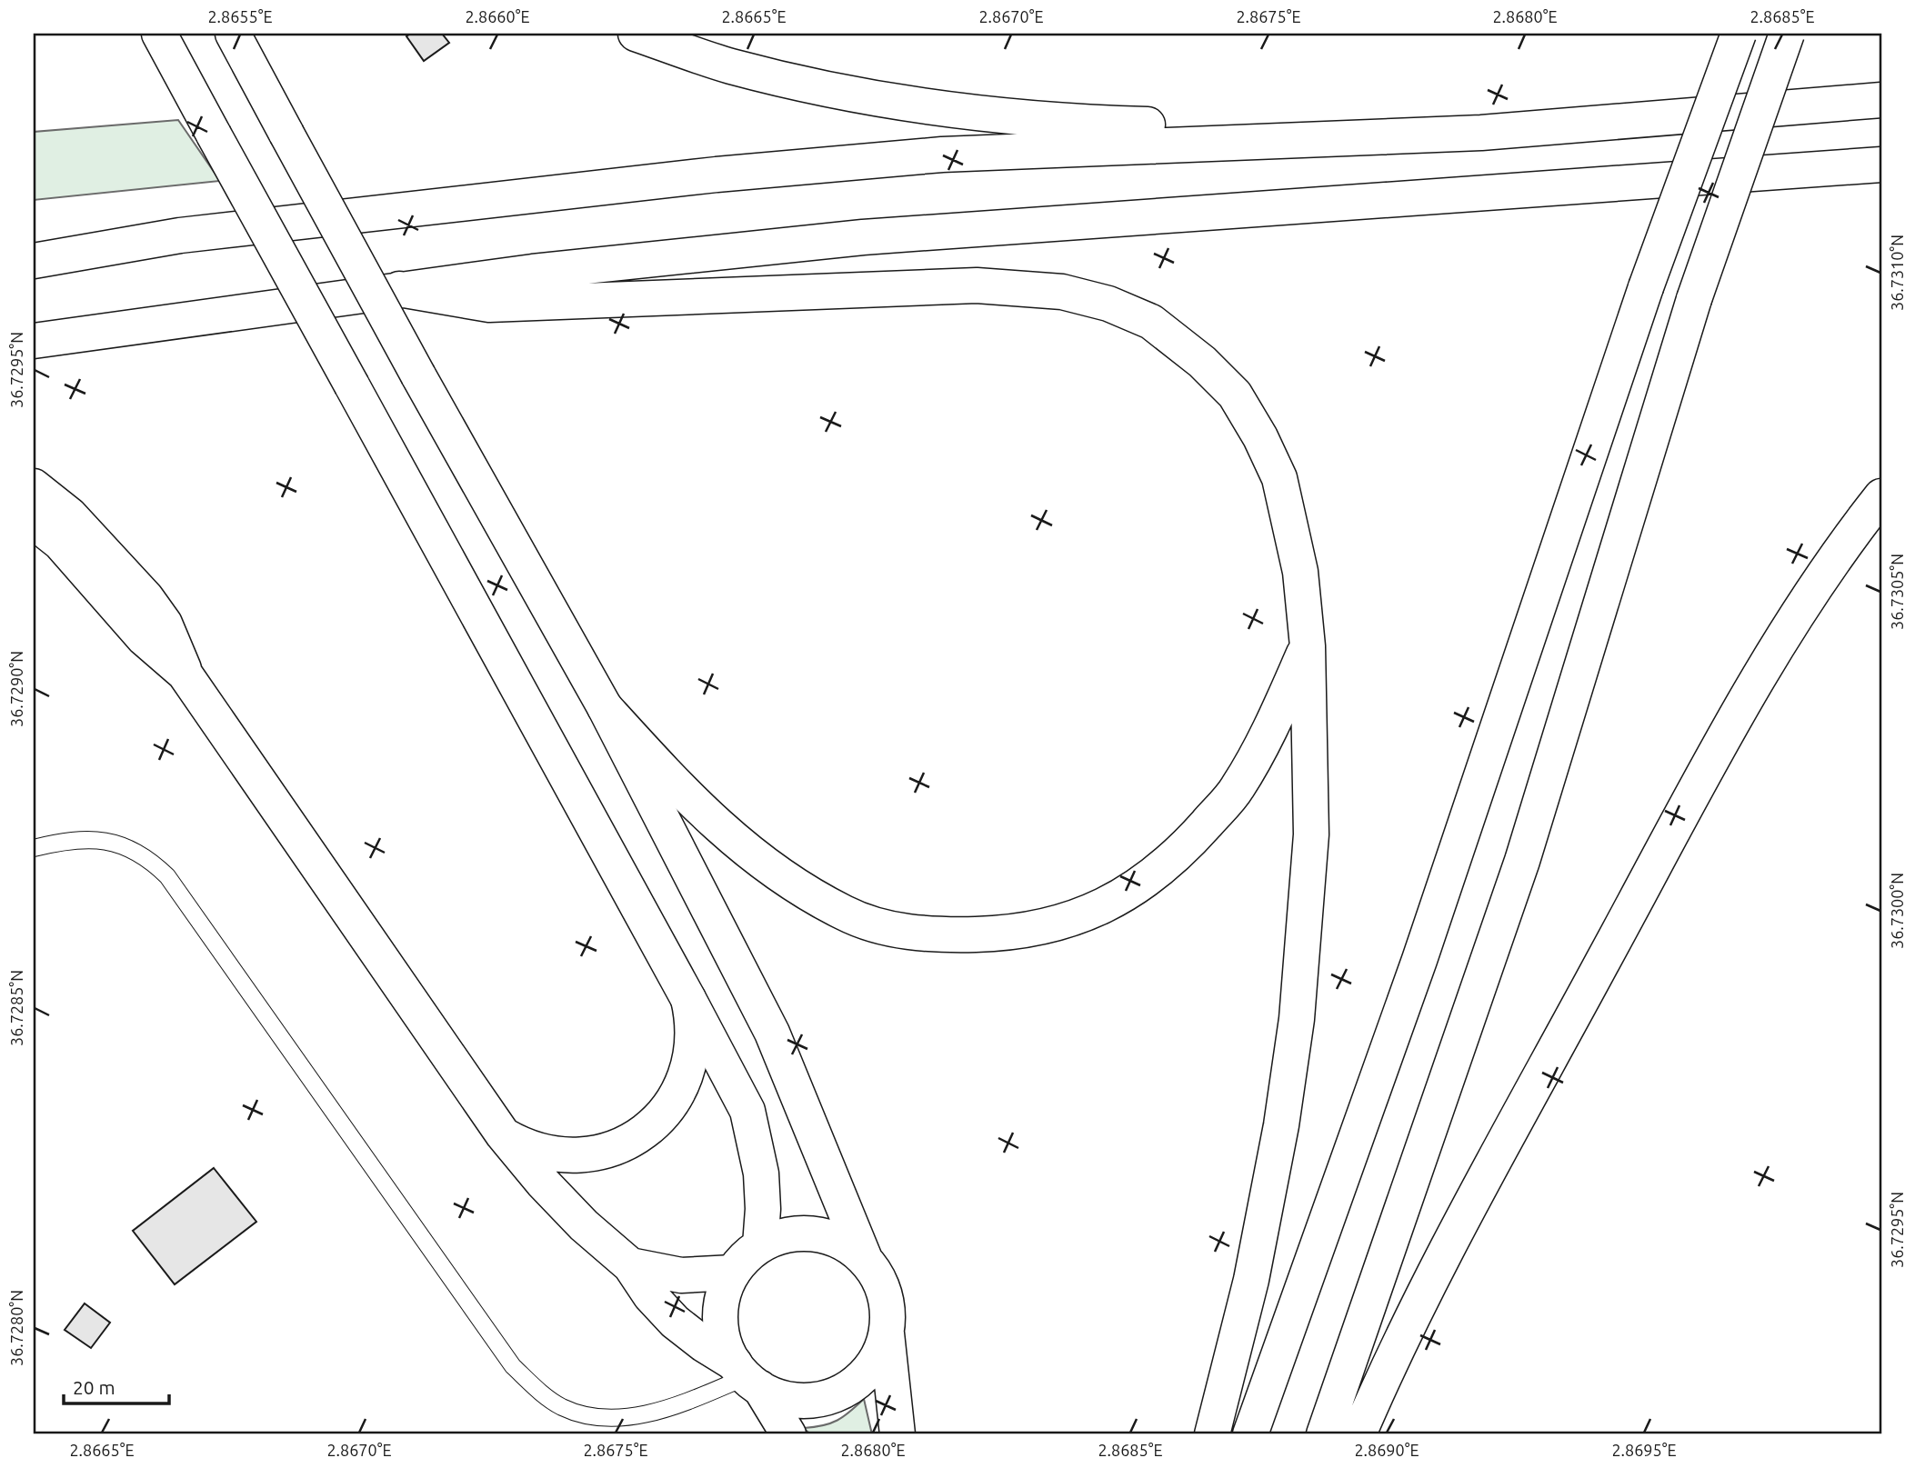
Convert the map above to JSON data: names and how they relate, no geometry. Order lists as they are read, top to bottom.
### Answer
{
  "scale_bar": "20 m",
  "coordinates": [
    "2.8655°E",
    "2.8660°E",
    "2.8665°E",
    "2.8670°E",
    "2.8675°E",
    "2.8680°E",
    "2.8685°E",
    "36.7310°N",
    "36.7295°N",
    "36.7305°N",
    "36.7290°N",
    "36.7300°N",
    "36.7285°N",
    "36.7280°N",
    "2.8690°E",
    "2.8695°E"
  ]
}
